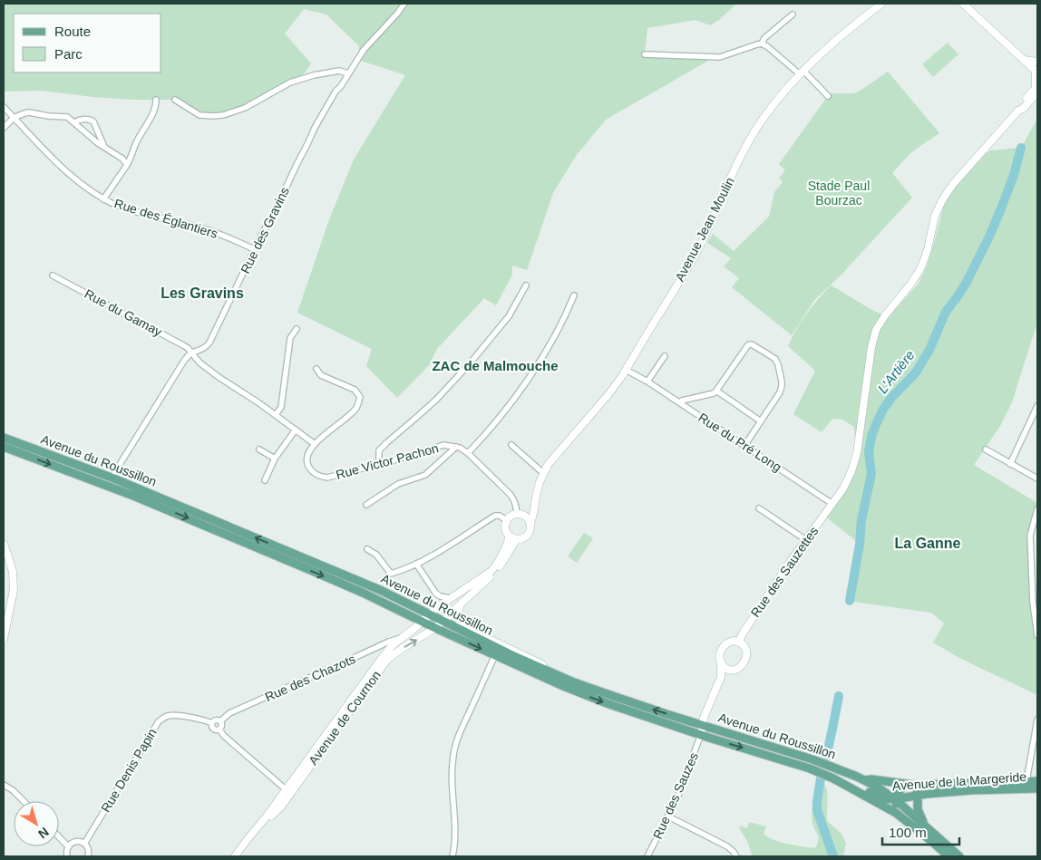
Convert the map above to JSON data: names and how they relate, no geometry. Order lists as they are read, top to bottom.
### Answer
{
  "streets": {
    "main road": [
      "Avenue Jean Moulin",
      "Avenue du Roussillon",
      "Rue des Sauzettes",
      "Avenue de Cournon",
      "Avenue de la Margeride"
    ],
    "street": [
      "Rue des Églantiers",
      "Rue des Gravins",
      "Rue du Gamay",
      "Rue du Pré Long",
      "Rue Victor Pachon",
      "Rue des Chazots",
      "Rue Denis Papin",
      "Rue des Sauzes"
    ]
  },
  "crossings": [
    ["Rue des Églantiers", "Rue des Gravins"],
    ["Avenue Jean Moulin", "Rue du Pré Long"],
    ["Avenue Jean Moulin", "Rue Victor Pachon"],
    ["Rue des Gravins", "Rue du Gamay"],
    ["Rue des Gravins", "Avenue du Roussillon"],
    ["Rue du Gamay", "Rue Victor Pachon"],
    ["Rue du Pré Long", "Rue des Sauzettes"],
    ["Avenue du Roussillon", "Avenue de Cournon"],
    ["Avenue du Roussillon", "Avenue de la Margeride"],
    ["Avenue du Roussillon", "Rue des Sauzes"],
    ["Rue des Chazots", "Avenue de Cournon"],
    ["Rue des Chazots", "Rue Denis Papin"]
  ],
  "districts": ["Les Gravins", "ZAC de Malmouche", "La Ganne"],
  "water": ["L'Artière"],
  "parks": ["Stade Paul Bourzac"],
  "legend": ["Route", "Parc"],
  "scale_bar": "100 m",
  "north": "bottom right"
}
